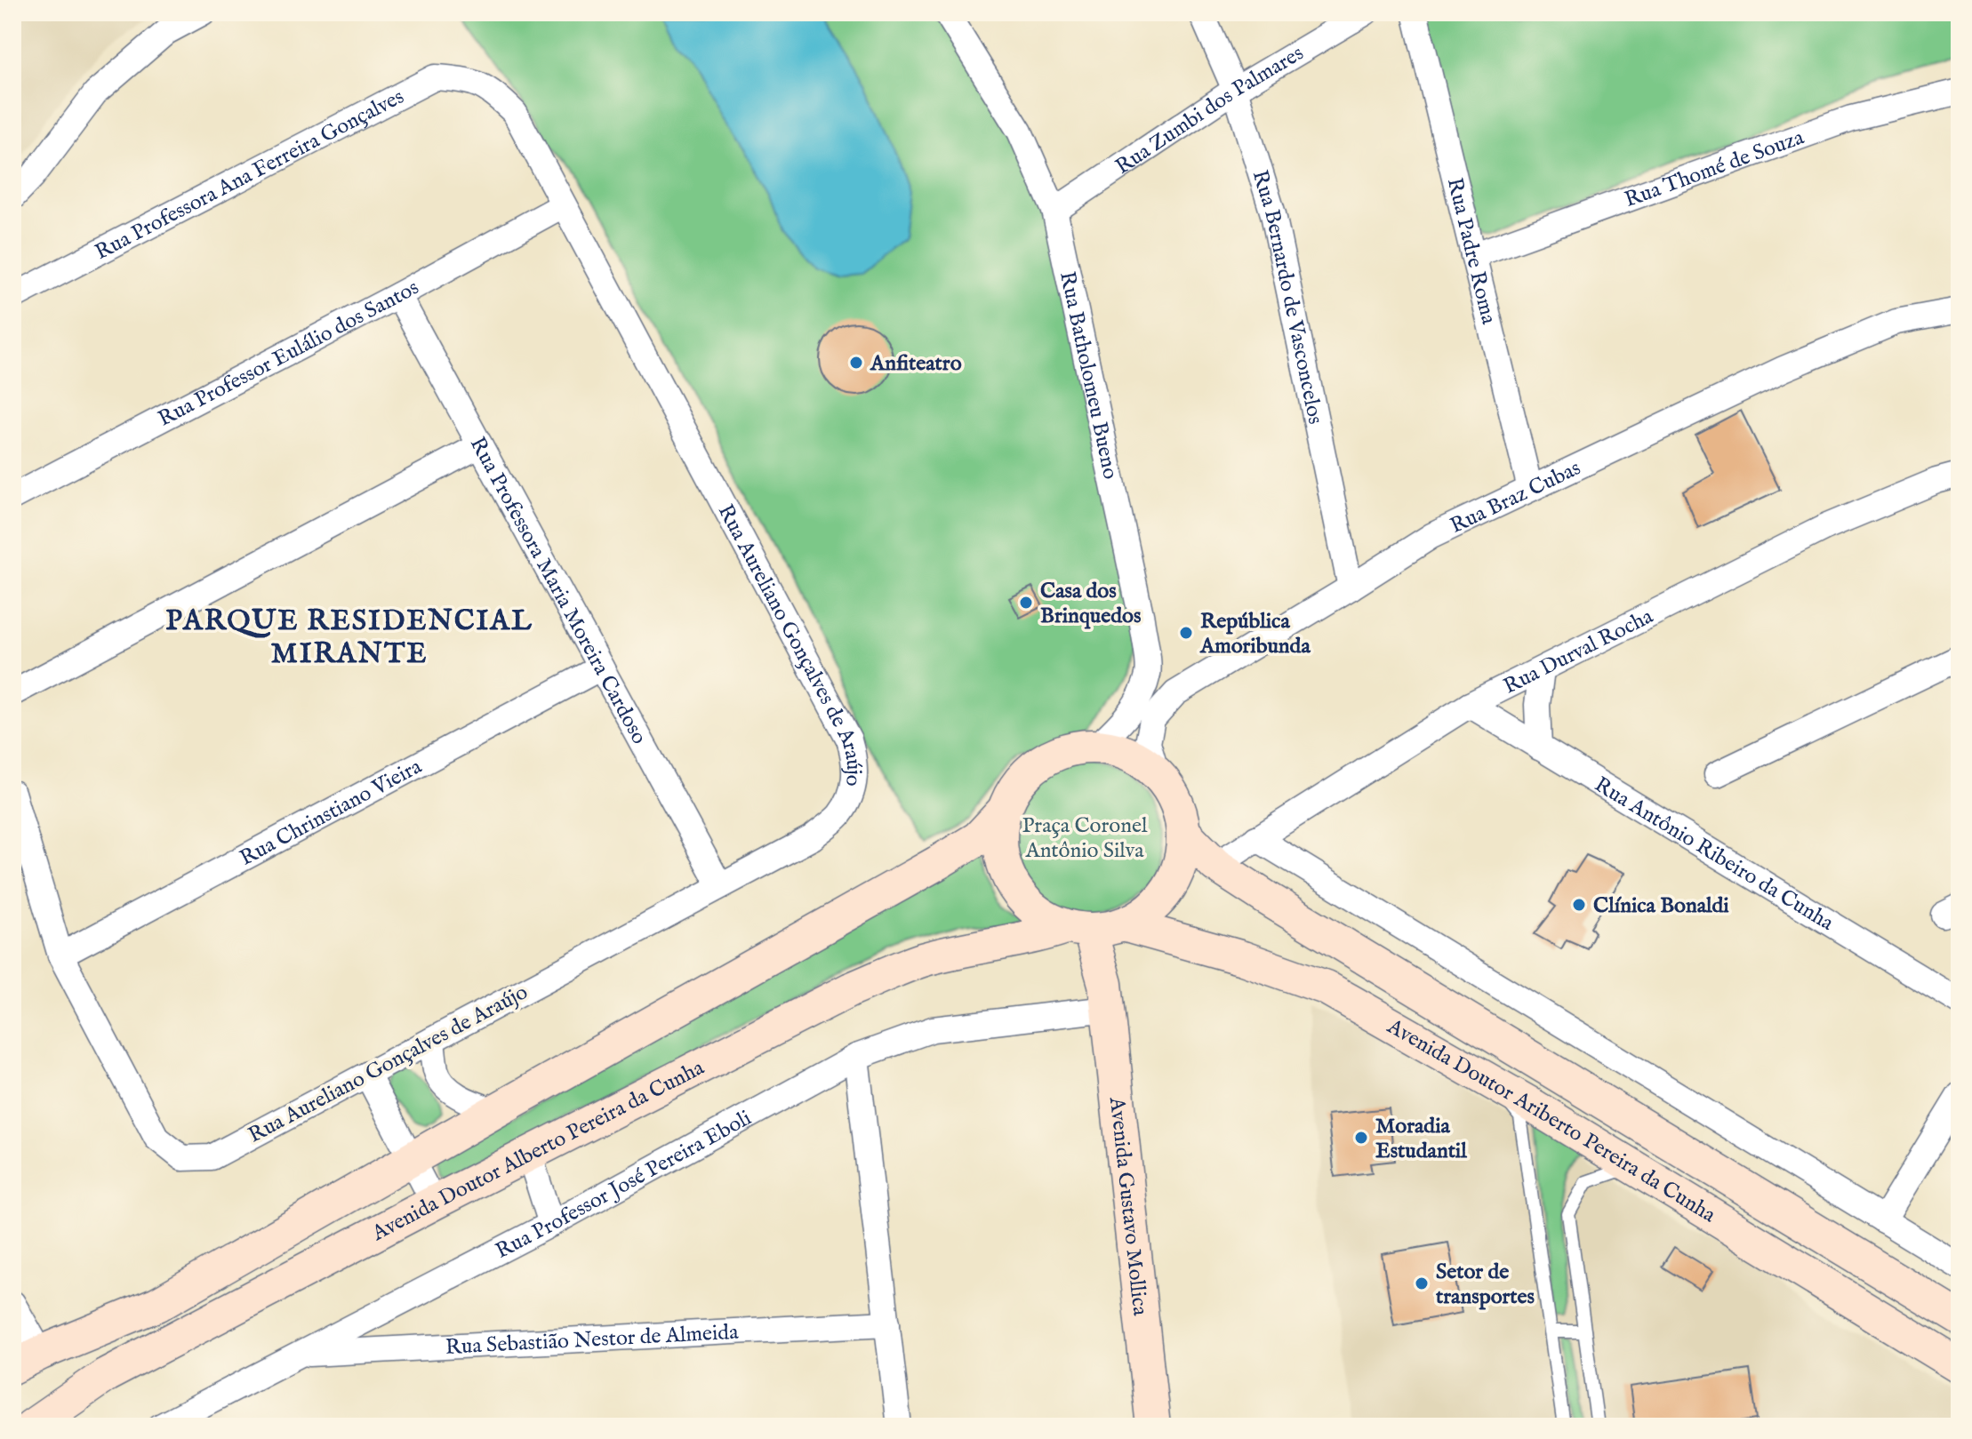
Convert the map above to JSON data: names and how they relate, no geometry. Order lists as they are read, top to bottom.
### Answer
{
  "streets": {
    "main road": ["Avenida Doutor Ariberto Pereira da Cunha", "Avenida Doutor Alberto Pereira da Cunha", "Avenida Gustavo Mollica"],
    "street": [
      "Rua Zumbi dos Palmares",
      "Rua Thomé de Souza",
      "Rua Professora Ana Ferreira Gonçalves",
      "Rua Padre Roma",
      "Rua Bernardo de Vasconcelos",
      "Rua Professor Eulálio dos Santos",
      "Rua Batholomeu Bueno",
      "Rua Braz Cubas",
      "Rua Professora Maria Moreira Cardoso",
      "Rua Aureliano Gonçalves de Araújo",
      "Rua Durval Rocha",
      "Rua Chrinstiano Vieira",
      "Rua Antônio Ribeiro da Cunha",
      "Rua Professor José Pereira Eboli",
      "Rua Sebastião Nestor de Almeida"
    ]
  },
  "crossings": [
    ["Rua Zumbi dos Palmares", "Rua Bernardo de Vasconcelos"],
    ["Rua Zumbi dos Palmares", "Rua Batholomeu Bueno"],
    ["Rua Thomé de Souza", "Rua Padre Roma"],
    ["Rua Professora Ana Ferreira Gonçalves", "Rua Aureliano Gonçalves de Araújo"],
    ["Rua Padre Roma", "Rua Braz Cubas"],
    ["Rua Bernardo de Vasconcelos", "Rua Braz Cubas"],
    ["Rua Professor Eulálio dos Santos", "Rua Professora Maria Moreira Cardoso"],
    ["Rua Professor Eulálio dos Santos", "Rua Aureliano Gonçalves de Araújo"],
    ["Rua Batholomeu Bueno", "Rua Braz Cubas"],
    ["Rua Batholomeu Bueno", "Avenida Doutor Ariberto Pereira da Cunha"],
    ["Rua Batholomeu Bueno", "Avenida Doutor Alberto Pereira da Cunha"],
    ["Rua Batholomeu Bueno", "Avenida Gustavo Mollica"],
    ["Rua Braz Cubas", "Avenida Doutor Ariberto Pereira da Cunha"],
    ["Rua Braz Cubas", "Avenida Doutor Alberto Pereira da Cunha"],
    ["Rua Braz Cubas", "Avenida Gustavo Mollica"],
    ["Rua Professora Maria Moreira Cardoso", "Rua Aureliano Gonçalves de Araújo"],
    ["Rua Professora Maria Moreira Cardoso", "Rua Chrinstiano Vieira"],
    ["Rua Aureliano Gonçalves de Araújo", "Rua Chrinstiano Vieira"],
    ["Rua Durval Rocha", "Rua Antônio Ribeiro da Cunha"],
    ["Rua Durval Rocha", "Avenida Doutor Ariberto Pereira da Cunha"],
    ["Avenida Doutor Ariberto Pereira da Cunha", "Avenida Doutor Alberto Pereira da Cunha"],
    ["Avenida Doutor Ariberto Pereira da Cunha", "Avenida Gustavo Mollica"],
    ["Avenida Doutor Alberto Pereira da Cunha", "Avenida Gustavo Mollica"],
    ["Rua Professor José Pereira Eboli", "Avenida Gustavo Mollica"],
    ["Rua Professor José Pereira Eboli", "Rua Sebastião Nestor de Almeida"]
  ],
  "districts": ["PARQUE RESIDENCIAL MIRANTE"],
  "parks": ["Praça Coronel Antônio Silva"],
  "places": [
    "Anfiteatro",
    "Casa dos Brinquedos",
    "República Amoribunda",
    "Clínica Bonaldi",
    "Moradia Estudantil",
    "Setor de transportes"
  ]
}
